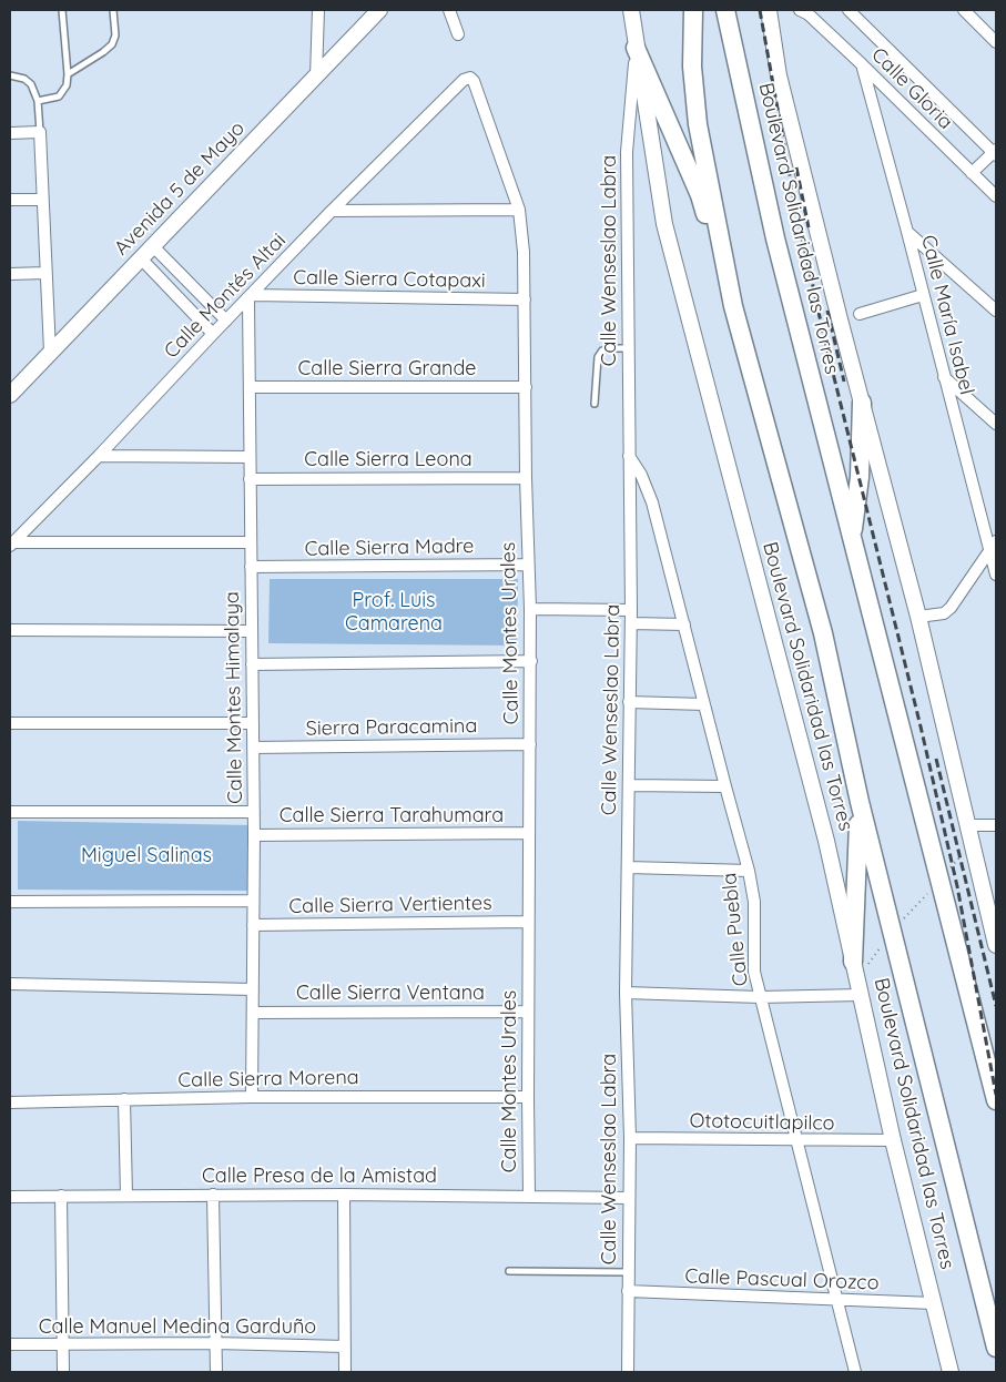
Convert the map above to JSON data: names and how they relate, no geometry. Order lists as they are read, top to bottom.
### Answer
{
  "streets": {
    "highway": ["Boulevard Solidaridad las Torres"],
    "main road": ["Avenida 5 de Mayo"],
    "street": [
      "Calle Gloria",
      "Calle Wenseslao Labra",
      "Calle Sierra Cotapaxi",
      "Calle Montés Altai",
      "Calle María Isabel",
      "Calle Sierra Grande",
      "Calle Sierra Leona",
      "Calle Sierra Madre",
      "Calle Montes Urales",
      "Calle Montes Himalaya",
      "Sierra Paracamina",
      "Calle Sierra Tarahumara",
      "Calle Sierra Vertientes",
      "Calle Puebla",
      "Calle Sierra Ventana",
      "Calle Sierra Morena",
      "Ototocuitlapilco",
      "Calle Presa de la Amistad",
      "Calle Pascual Orozco",
      "Calle Manuel Medina Garduño"
    ]
  },
  "crossings": [
    ["Calle Gloria", "Calle María Isabel"],
    ["Boulevard Solidaridad las Torres", "Calle Wenseslao Labra"],
    ["Boulevard Solidaridad las Torres", "Ototocuitlapilco"],
    ["Boulevard Solidaridad las Torres", "Calle Pascual Orozco"],
    ["Calle Wenseslao Labra", "Calle Puebla"],
    ["Calle Wenseslao Labra", "Ototocuitlapilco"],
    ["Calle Wenseslao Labra", "Calle Presa de la Amistad"],
    ["Calle Wenseslao Labra", "Calle Pascual Orozco"],
    ["Calle Sierra Cotapaxi", "Calle Montés Altai"],
    ["Calle Sierra Cotapaxi", "Calle Montes Urales"],
    ["Calle Sierra Cotapaxi", "Calle Montes Himalaya"],
    ["Calle Montés Altai", "Calle Montes Urales"],
    ["Calle Montés Altai", "Calle Montes Himalaya"],
    ["Calle Sierra Grande", "Calle Montes Urales"],
    ["Calle Sierra Grande", "Calle Montes Himalaya"],
    ["Calle Sierra Leona", "Calle Montes Urales"],
    ["Calle Sierra Leona", "Calle Montes Himalaya"],
    ["Calle Sierra Madre", "Calle Montes Urales"],
    ["Calle Sierra Madre", "Calle Montes Himalaya"],
    ["Calle Montes Urales", "Sierra Paracamina"],
    ["Calle Montes Urales", "Calle Sierra Tarahumara"],
    ["Calle Montes Urales", "Calle Sierra Vertientes"],
    ["Calle Montes Urales", "Calle Sierra Ventana"],
    ["Calle Montes Urales", "Calle Sierra Morena"],
    ["Calle Montes Urales", "Calle Presa de la Amistad"],
    ["Calle Montes Himalaya", "Sierra Paracamina"],
    ["Calle Montes Himalaya", "Calle Sierra Tarahumara"],
    ["Calle Montes Himalaya", "Calle Sierra Vertientes"],
    ["Calle Montes Himalaya", "Calle Sierra Ventana"],
    ["Calle Montes Himalaya", "Calle Sierra Morena"],
    ["Calle Puebla", "Ototocuitlapilco"],
    ["Calle Puebla", "Calle Pascual Orozco"]
  ],
  "parks": ["Prof. Luis Camarena", "Miguel Salinas"]
}
